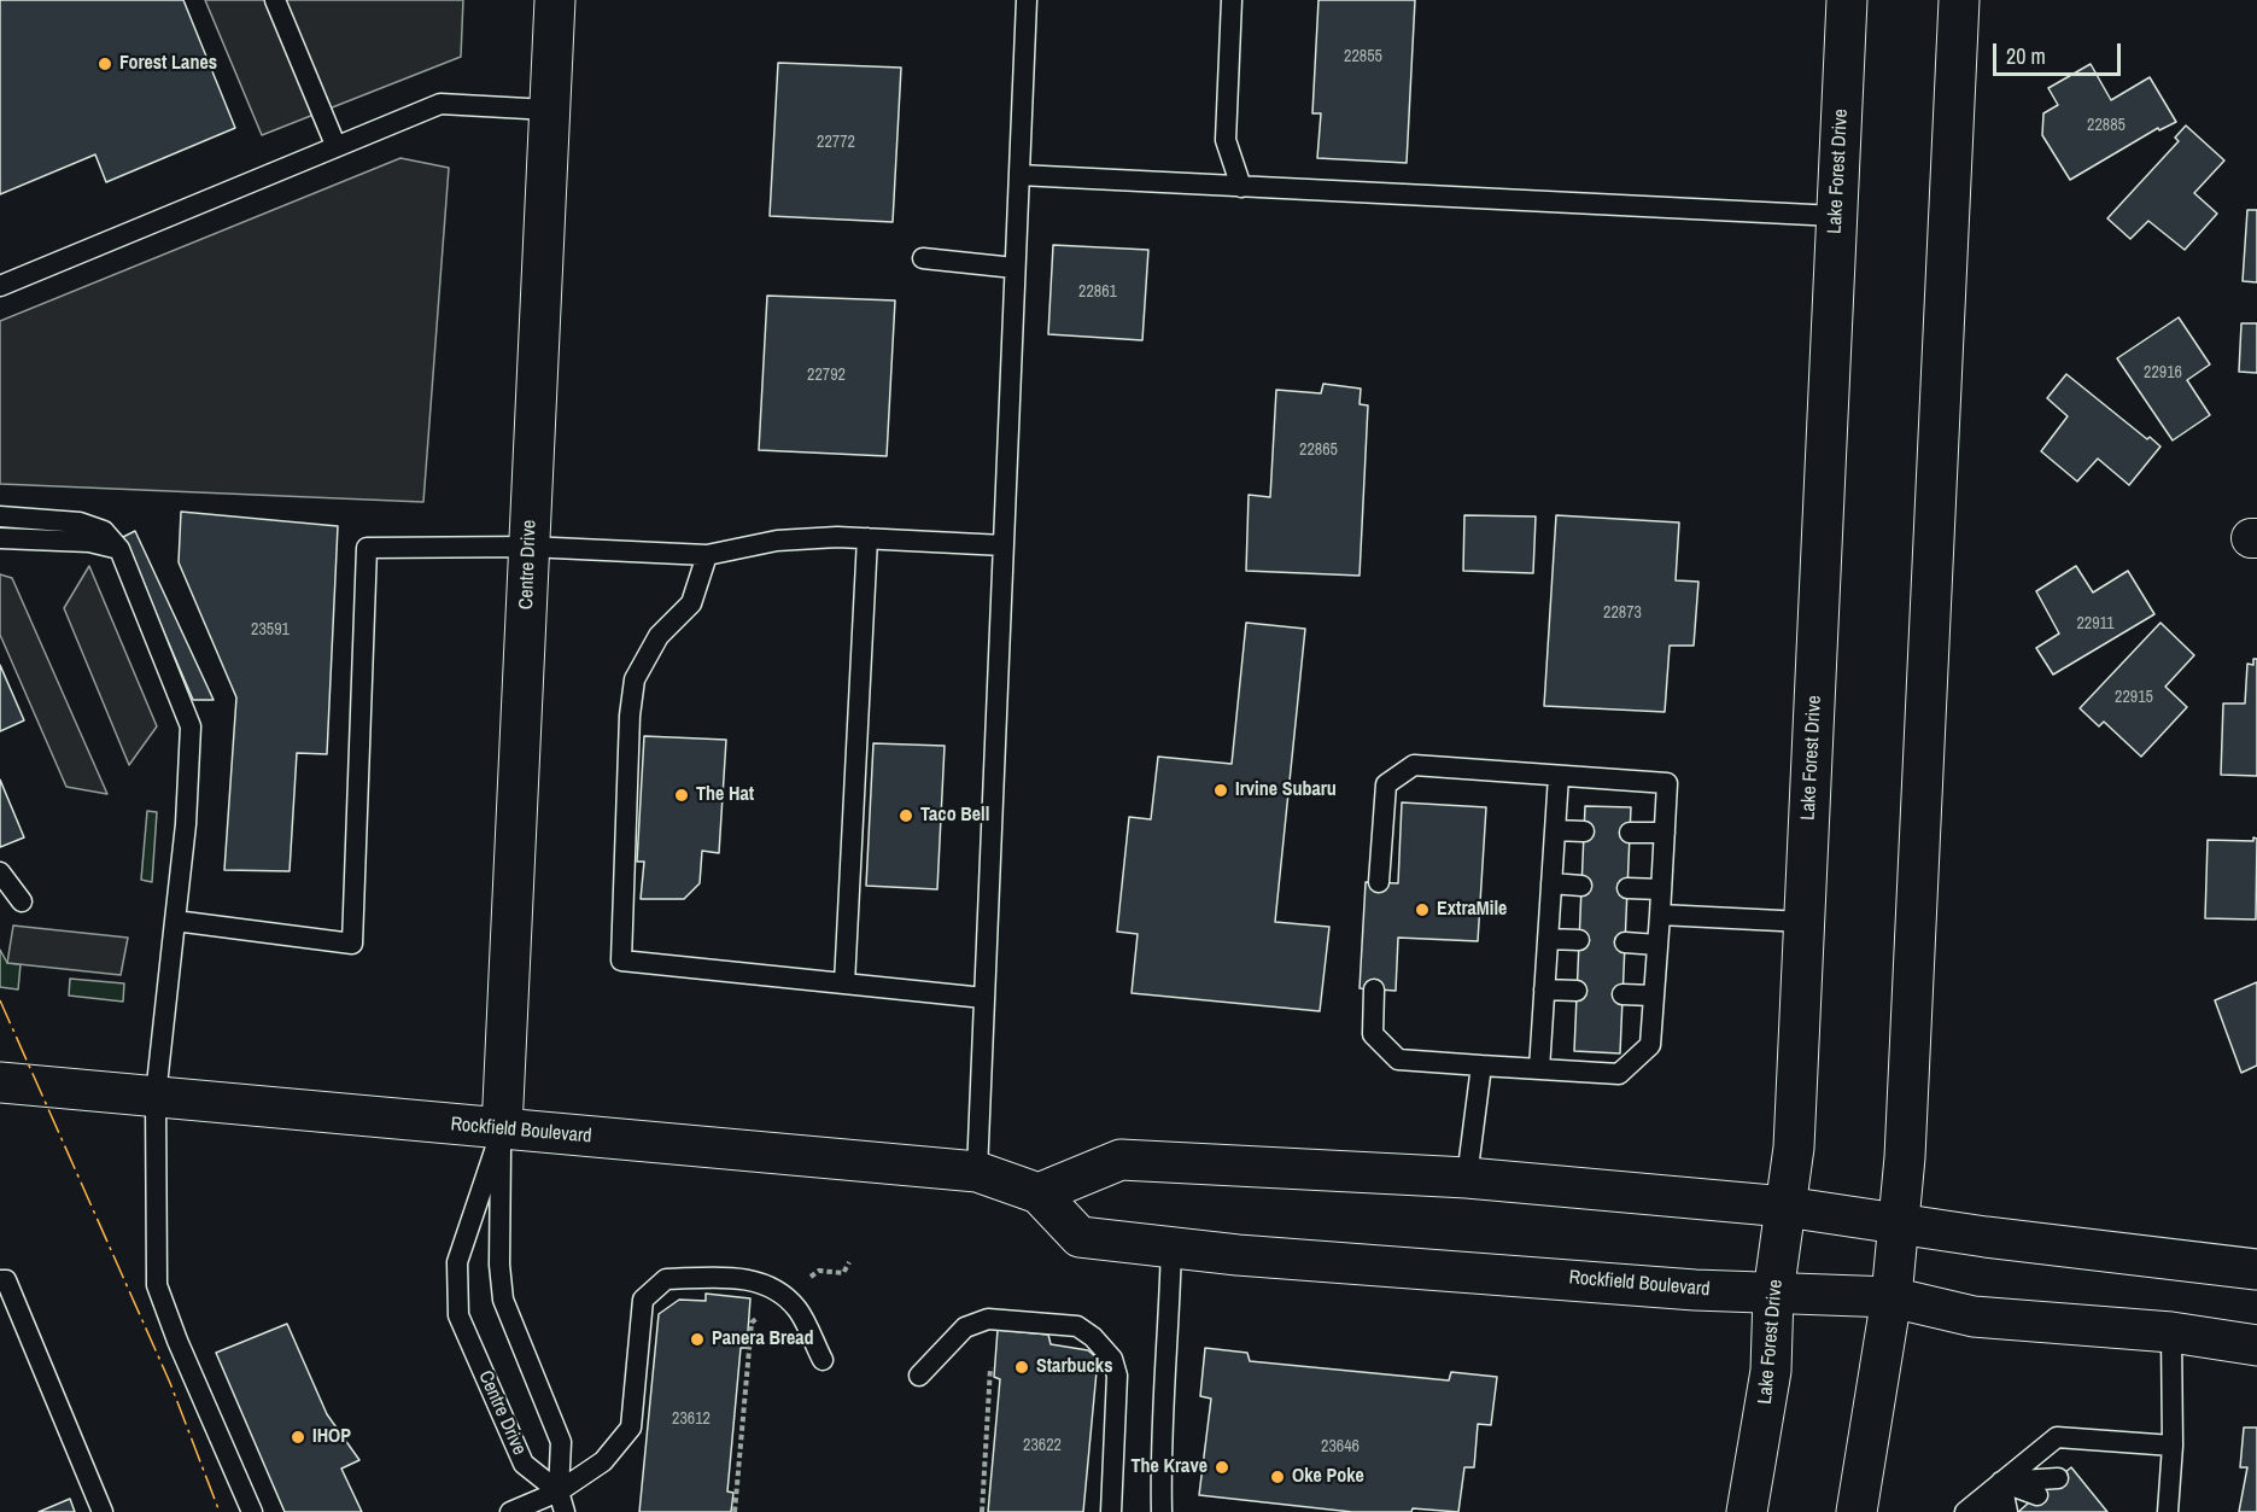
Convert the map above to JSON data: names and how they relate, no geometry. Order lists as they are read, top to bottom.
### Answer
{
  "streets": {
    "main road": ["Lake Forest Drive", "Centre Drive", "Rockfield Boulevard"]
  },
  "crossings": [
    ["Lake Forest Drive", "Rockfield Boulevard"],
    ["Centre Drive", "Rockfield Boulevard"]
  ],
  "places": [
    "Forest Lanes",
    "Irvine Subaru",
    "The Hat",
    "Taco Bell",
    "ExtraMile",
    "Panera Bread",
    "Starbucks",
    "IHOP",
    "The Krave",
    "Oke Poke"
  ],
  "house_numbers": [
    "22855",
    "22885",
    "22772",
    "22861",
    "22916",
    "22792",
    "22865",
    "22873",
    "22911",
    "23591",
    "22915",
    "23612",
    "23622",
    "23646"
  ],
  "scale_bar": "20 m"
}
